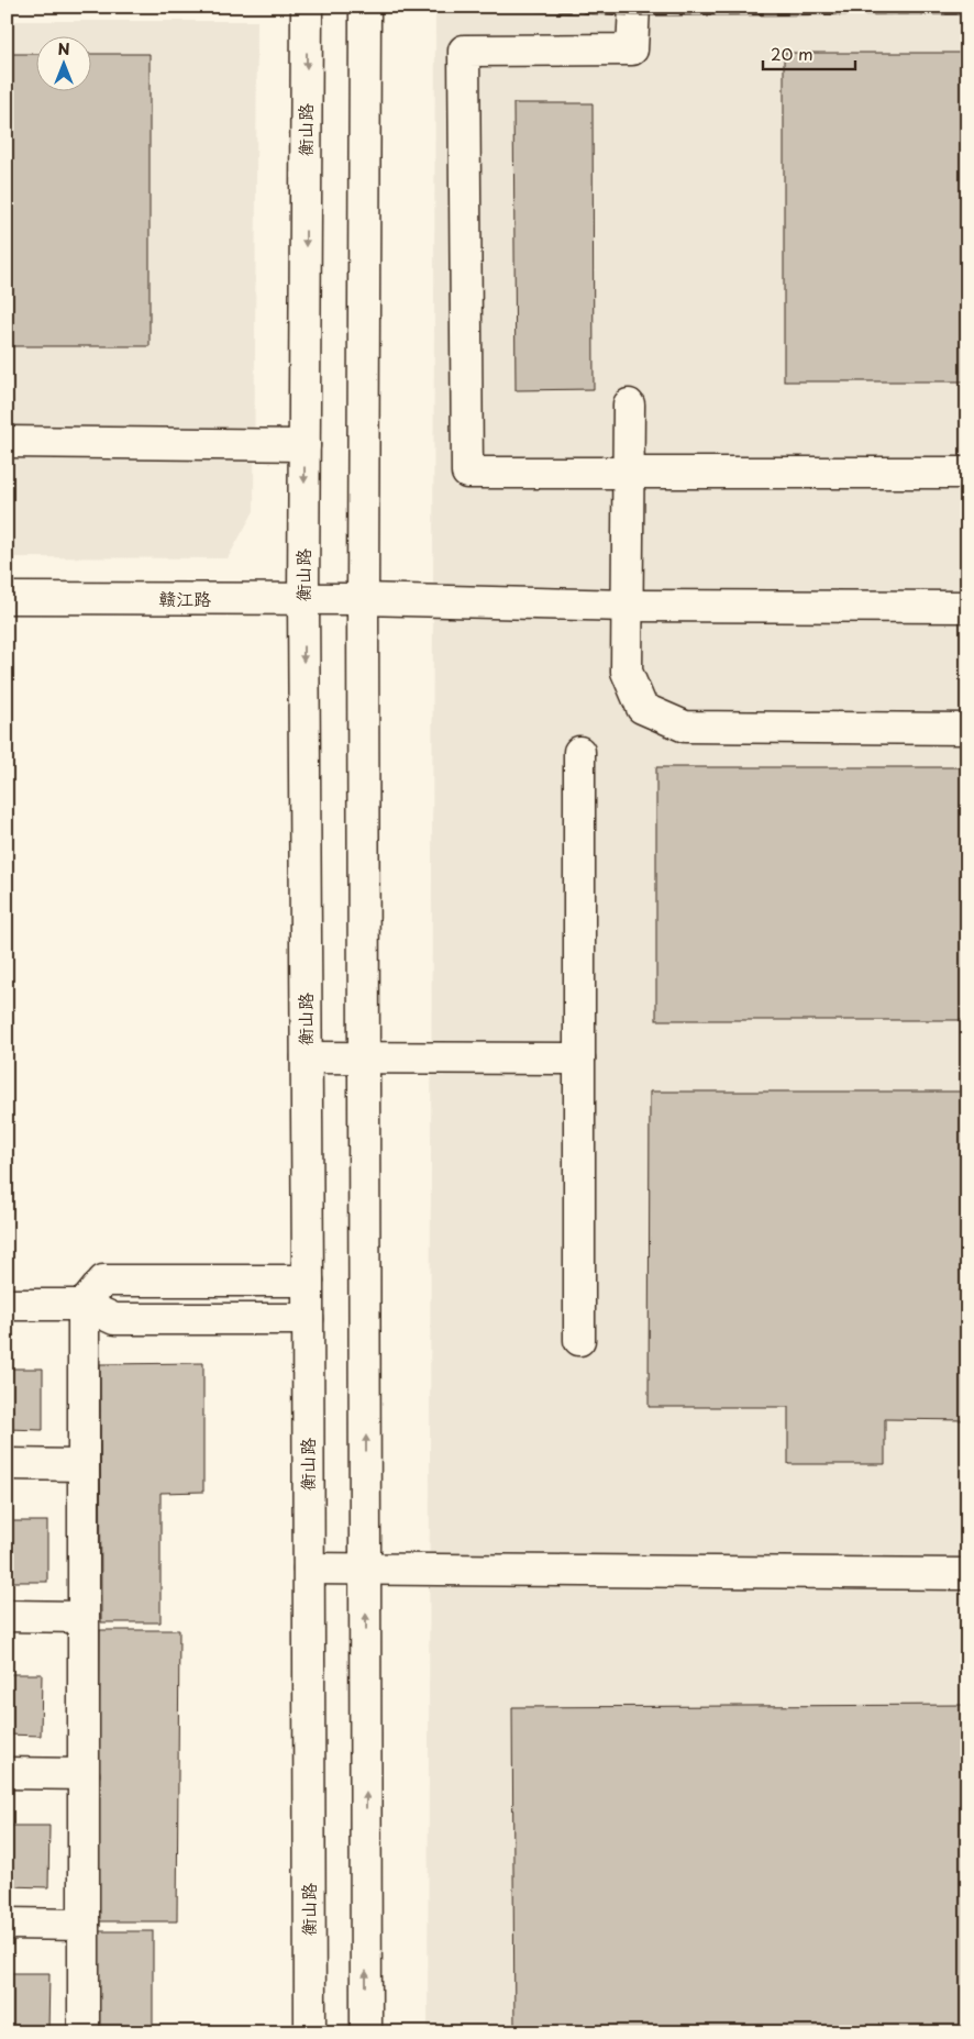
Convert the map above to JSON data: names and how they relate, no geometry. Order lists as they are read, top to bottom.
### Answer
{
  "streets": {
    "street": ["衡山路", "赣江路"]
  },
  "crossings": [
    ["衡山路", "赣江路"]
  ],
  "scale_bar": "20 m",
  "north": "top"
}
